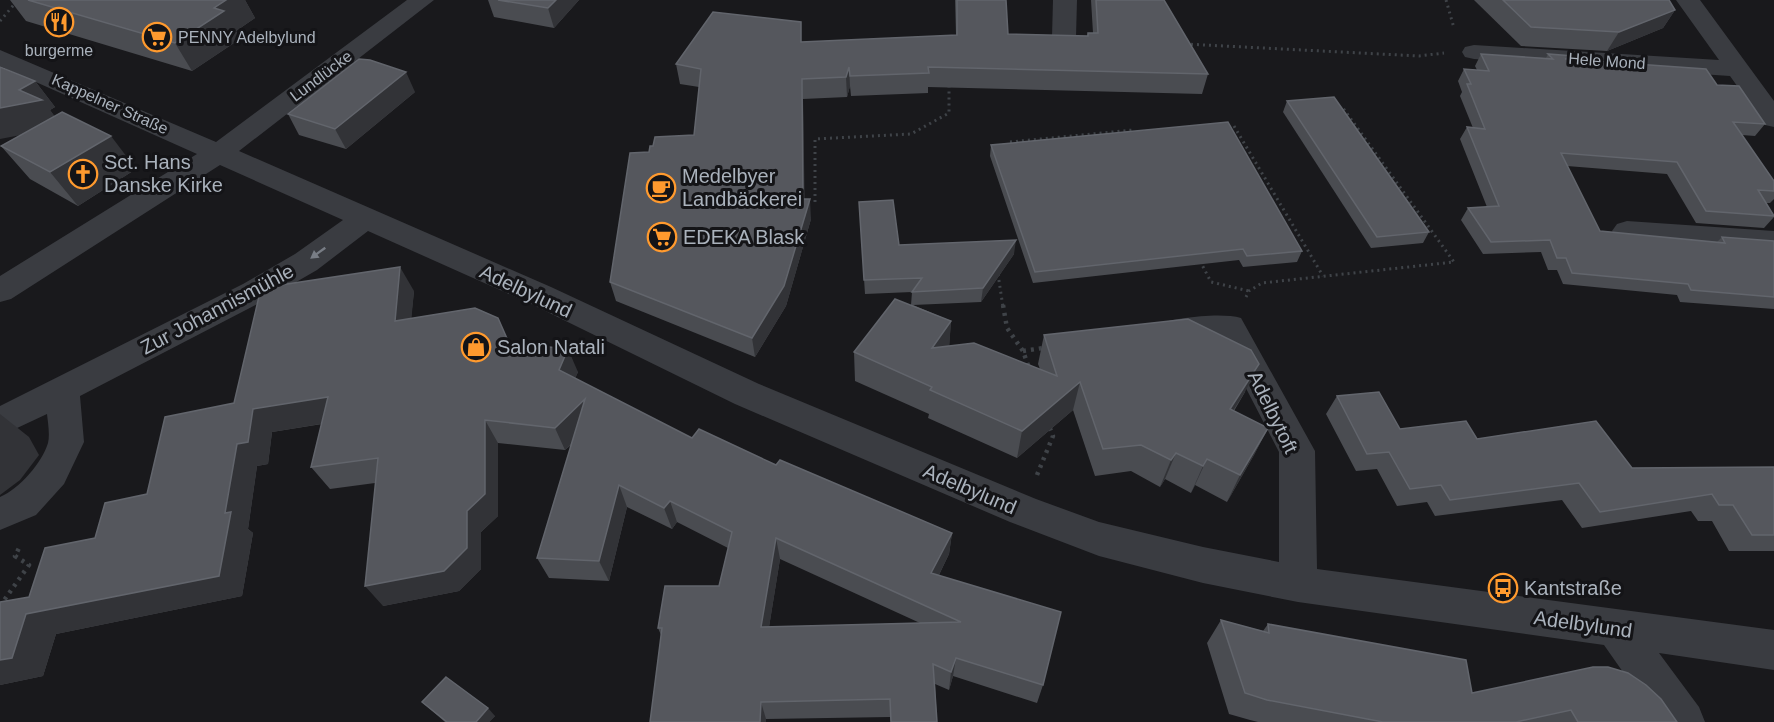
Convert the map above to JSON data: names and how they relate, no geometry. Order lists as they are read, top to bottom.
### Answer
{
  "streets": {
    "street": [
      "Hele Mond",
      "Lundlücke",
      "Kappelner Straße",
      "Adelbylund",
      "Zur Johannismühle",
      "Adelbytoft"
    ]
  },
  "crossings": [
    ["Lundlücke", "Kappelner Straße"],
    ["Lundlücke", "Adelbylund"],
    ["Kappelner Straße", "Adelbylund"],
    ["Adelbylund", "Zur Johannismühle"],
    ["Adelbylund", "Adelbytoft"]
  ],
  "one_way": ["Zur Johannismühle"],
  "places": {
    "restaurant": ["burgerme"],
    "supermarket": ["PENNY Adelbylund", "EDEKA Blask"],
    "church": ["Sct. Hans Danske Kirke"],
    "cafe": ["Medelbyer Landbäckerei"],
    "shop": ["Salon Natali"],
    "bus stop": ["Kantstraße"]
  }
}
